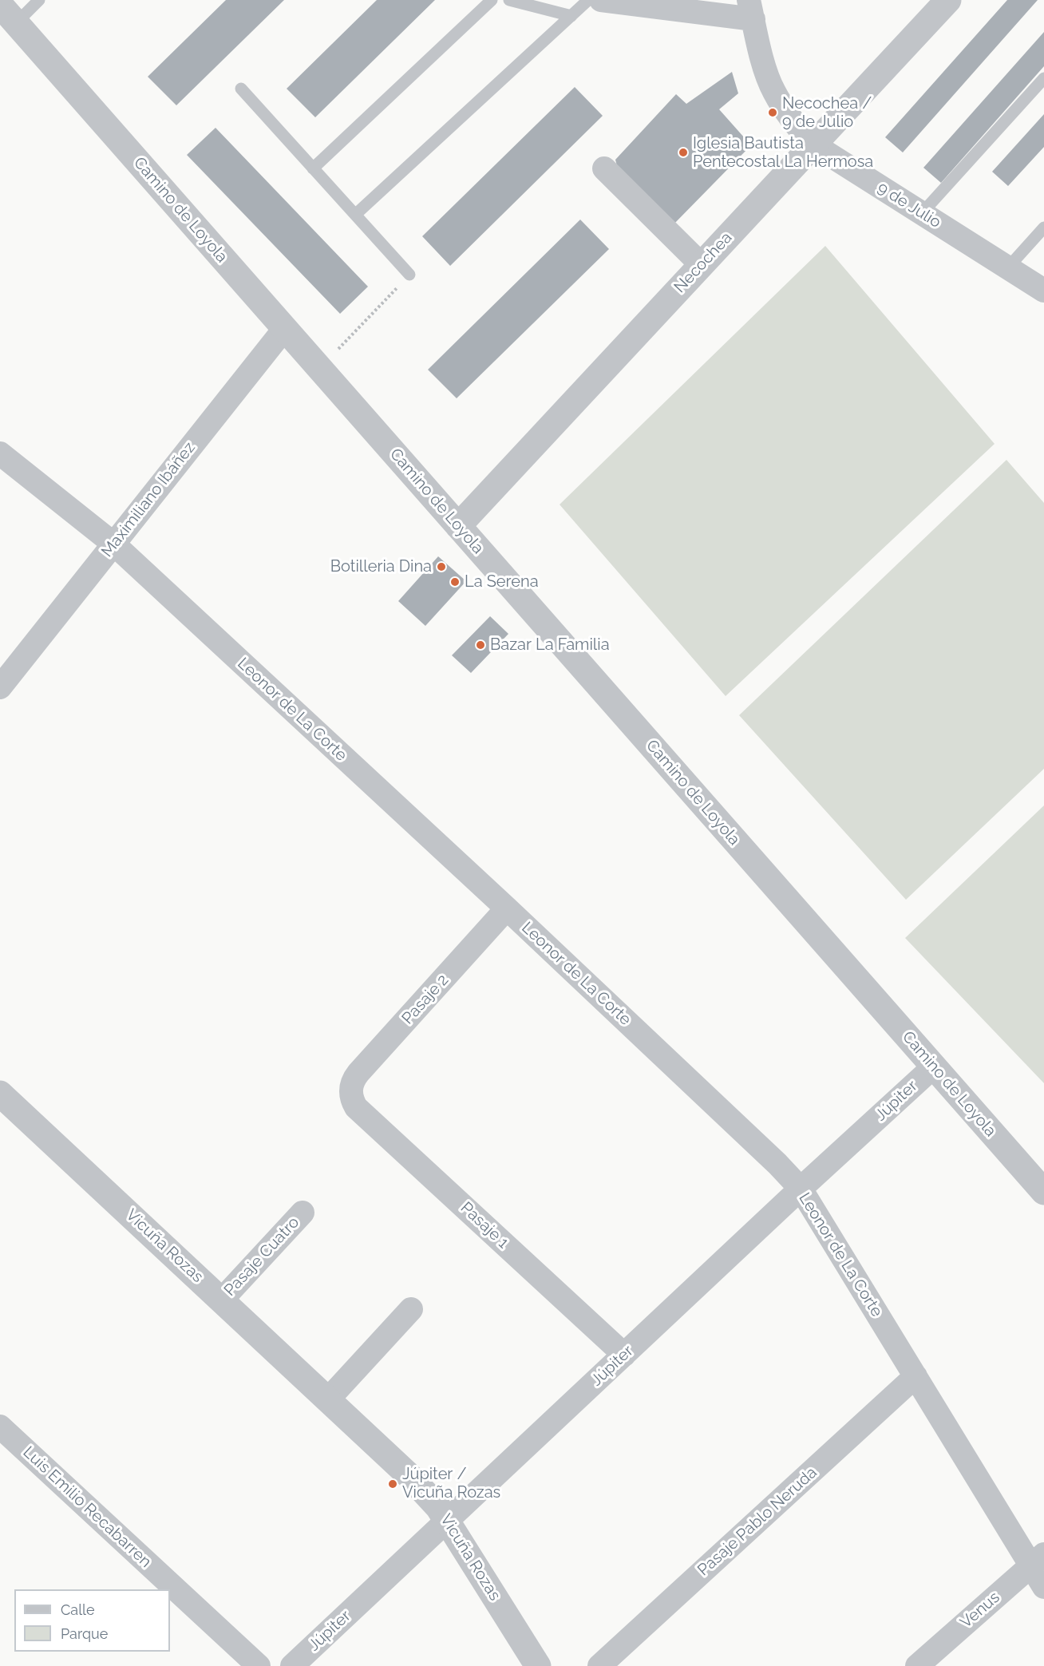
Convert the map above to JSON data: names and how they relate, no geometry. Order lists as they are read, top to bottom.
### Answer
{
  "streets": {
    "street": [
      "9 de Julio",
      "Camino de Loyola",
      "Necochea",
      "Maximiliano Ibáñez",
      "Leonor de La Corte",
      "Pasaje 2",
      "Júpiter",
      "Pasaje 1",
      "Vicuña Rozas",
      "Pasaje Cuatro",
      "Luis Emilio Recabarren",
      "Pasaje Pablo Neruda",
      "Venus"
    ]
  },
  "crossings": [
    ["9 de Julio", "Necochea"],
    ["Camino de Loyola", "Necochea"],
    ["Camino de Loyola", "Maximiliano Ibáñez"],
    ["Camino de Loyola", "Júpiter"],
    ["Maximiliano Ibáñez", "Leonor de La Corte"],
    ["Leonor de La Corte", "Pasaje 2"],
    ["Leonor de La Corte", "Júpiter"],
    ["Leonor de La Corte", "Pasaje Pablo Neruda"],
    ["Leonor de La Corte", "Venus"],
    ["Pasaje 2", "Pasaje 1"],
    ["Júpiter", "Pasaje 1"],
    ["Júpiter", "Vicuña Rozas"],
    ["Vicuña Rozas", "Pasaje Cuatro"]
  ],
  "places": [
    "Necochea / 9 de Julio",
    "Iglesia Bautista Pentecostal La Hermosa",
    "Botilleria Dina",
    "La Serena",
    "Bazar La Familia",
    "Júpiter / Vicuña Rozas"
  ],
  "legend": ["Calle", "Parque"]
}
